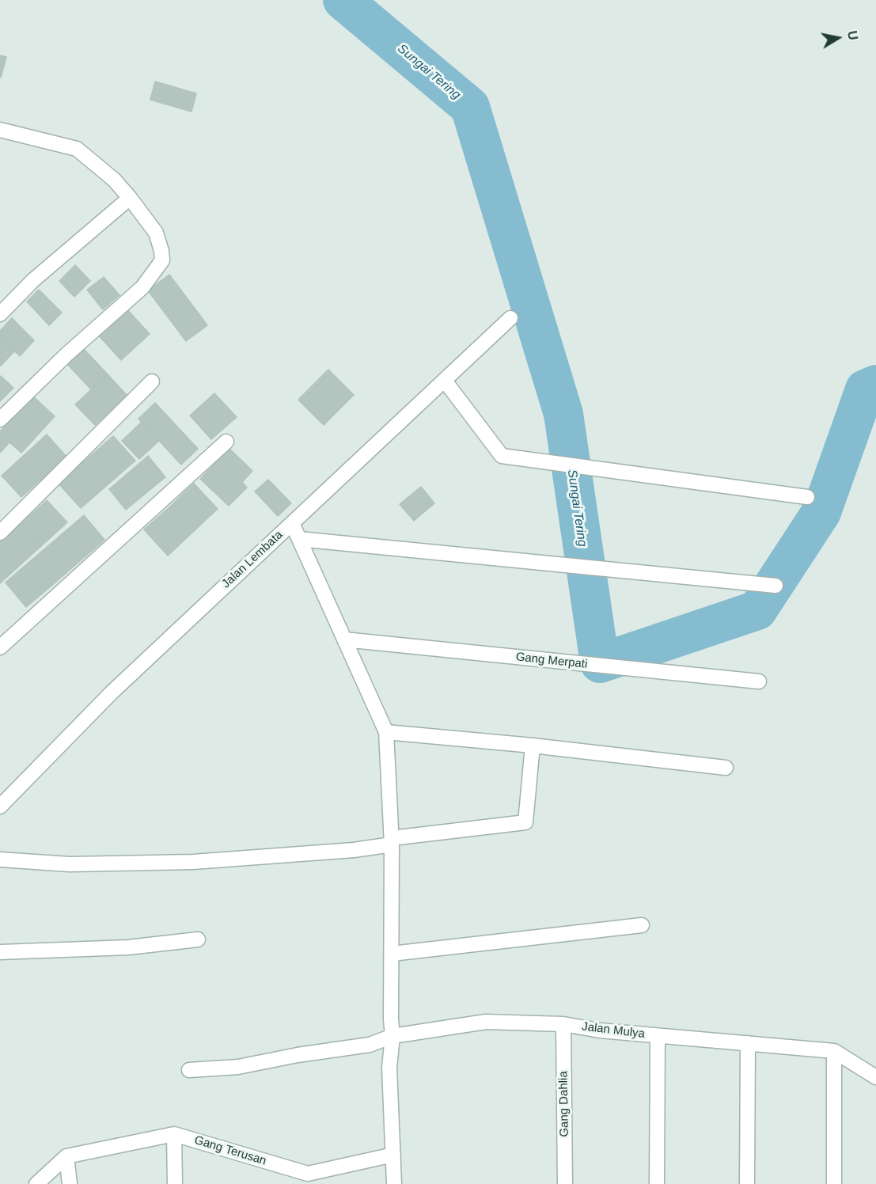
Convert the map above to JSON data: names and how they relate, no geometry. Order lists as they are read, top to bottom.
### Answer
{
  "streets": {
    "street": [
      "Jalan Lembata",
      "Gang Merpati",
      "Jalan Mulya",
      "Gang Dahlia",
      "Gang Terusan"
    ]
  },
  "crossings": [
    ["Jalan Mulya", "Gang Dahlia"]
  ],
  "water": ["Sungai Tering"],
  "north": "right"
}
